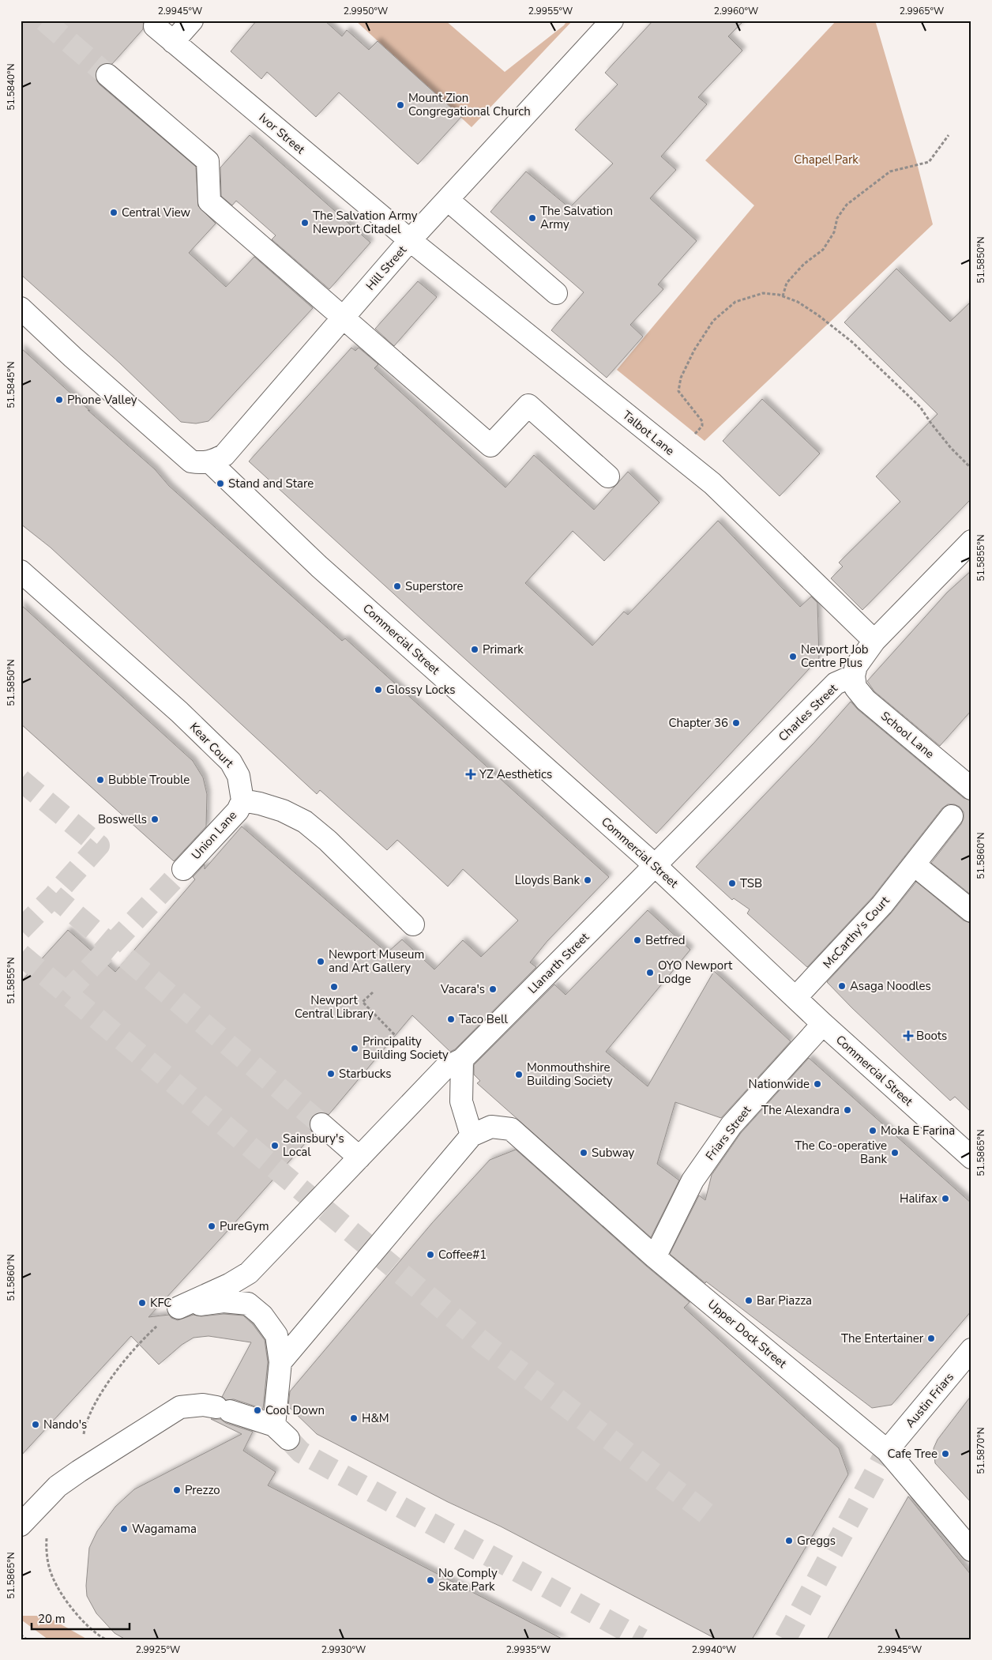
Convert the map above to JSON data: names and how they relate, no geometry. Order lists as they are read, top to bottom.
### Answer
{
  "streets": {
    "street": [
      "Ivor Street",
      "Hill Street",
      "Talbot Lane",
      "Commercial Street",
      "Charles Street",
      "School Lane",
      "Kear Court",
      "Union Lane",
      "McCarthy's Court",
      "Llanarth Street",
      "Friars Street",
      "Upper Dock Street",
      "Austin Friars"
    ]
  },
  "crossings": [
    ["Ivor Street", "Hill Street"],
    ["Ivor Street", "Talbot Lane"],
    ["Hill Street", "Talbot Lane"],
    ["Hill Street", "Commercial Street"],
    ["Talbot Lane", "Charles Street"],
    ["Commercial Street", "Charles Street"],
    ["Commercial Street", "McCarthy's Court"],
    ["Commercial Street", "Llanarth Street"],
    ["Commercial Street", "Friars Street"],
    ["Charles Street", "School Lane"],
    ["Charles Street", "Llanarth Street"],
    ["Kear Court", "Union Lane"],
    ["Friars Street", "Upper Dock Street"],
    ["Upper Dock Street", "Austin Friars"]
  ],
  "parks": ["Chapel Park"],
  "places": {
    "other": [
      "Mount Zion Congregational Church",
      "Central View",
      "The Salvation Army",
      "The Salvation Army Newport Citadel",
      "Phone Valley",
      "Stand and Stare",
      "Superstore",
      "Primark",
      "Newport Job Centre Plus",
      "Glossy Locks",
      "Chapter 36",
      "Bubble Trouble",
      "Boswells",
      "Lloyds Bank",
      "TSB",
      "Betfred",
      "Newport Museum and Art Gallery",
      "OYO Newport Lodge",
      "Asaga Noodles",
      "Newport Central Library",
      "Vacara's",
      "Taco Bell",
      "Principality Building Society",
      "Starbucks",
      "Monmouthshire Building Society",
      "Nationwide",
      "The Alexandra",
      "Moka E Farina",
      "Sainsbury's Local",
      "Subway",
      "The Co-operative Bank",
      "Halifax",
      "PureGym",
      "Coffee#1",
      "Bar Piazza",
      "KFC",
      "The Entertainer",
      "Cool Down",
      "H&M",
      "Nando's",
      "Cafe Tree",
      "Prezzo",
      "Wagamama",
      "Greggs",
      "No Comply Skate Park"
    ],
    "health": ["YZ Aesthetics", "Boots"]
  },
  "scale_bar": "20 m",
  "coordinates": [
    "2.9945°W",
    "2.9950°W",
    "2.9955°W",
    "2.9960°W",
    "2.9965°W",
    "51.5840°N",
    "51.5850°N",
    "51.5845°N",
    "51.5855°N",
    "51.5860°N",
    "51.5865°N",
    "51.5870°N",
    "2.9925°W",
    "2.9930°W",
    "2.9935°W",
    "2.9940°W"
  ]
}
